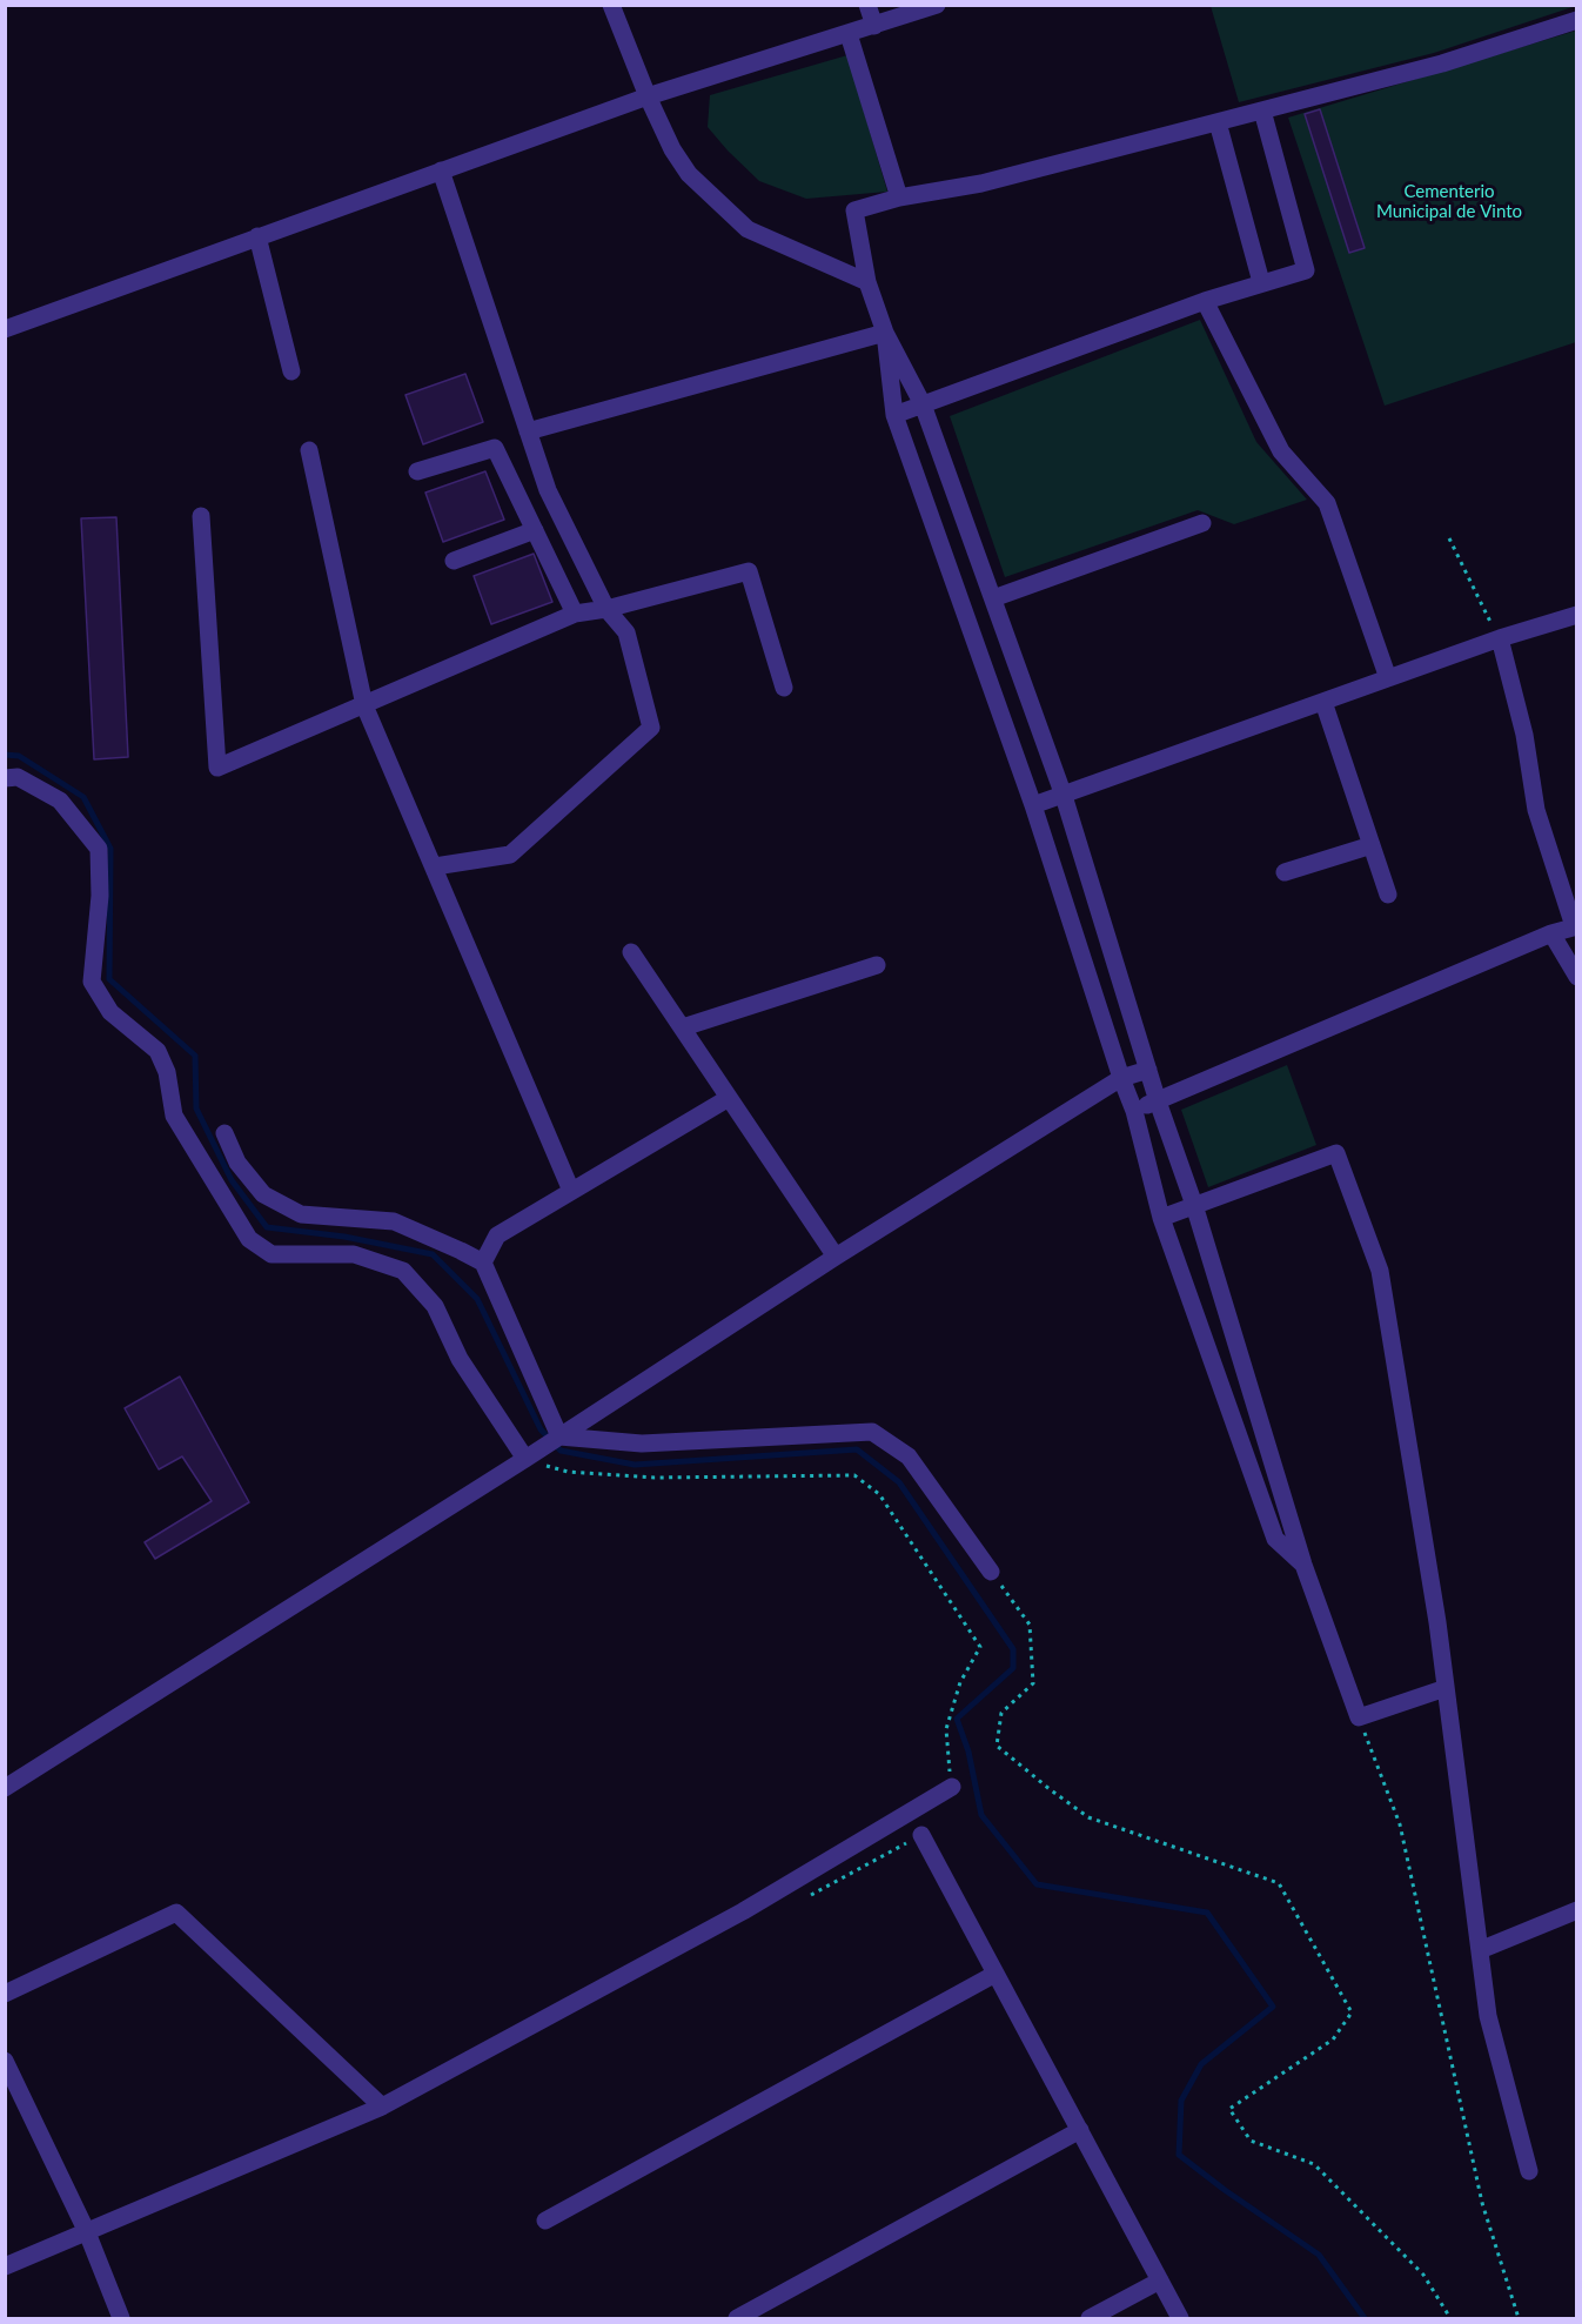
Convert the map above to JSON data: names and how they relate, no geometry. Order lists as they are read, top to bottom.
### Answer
{
  "parks": ["Cementerio Municipal de Vinto"]
}
